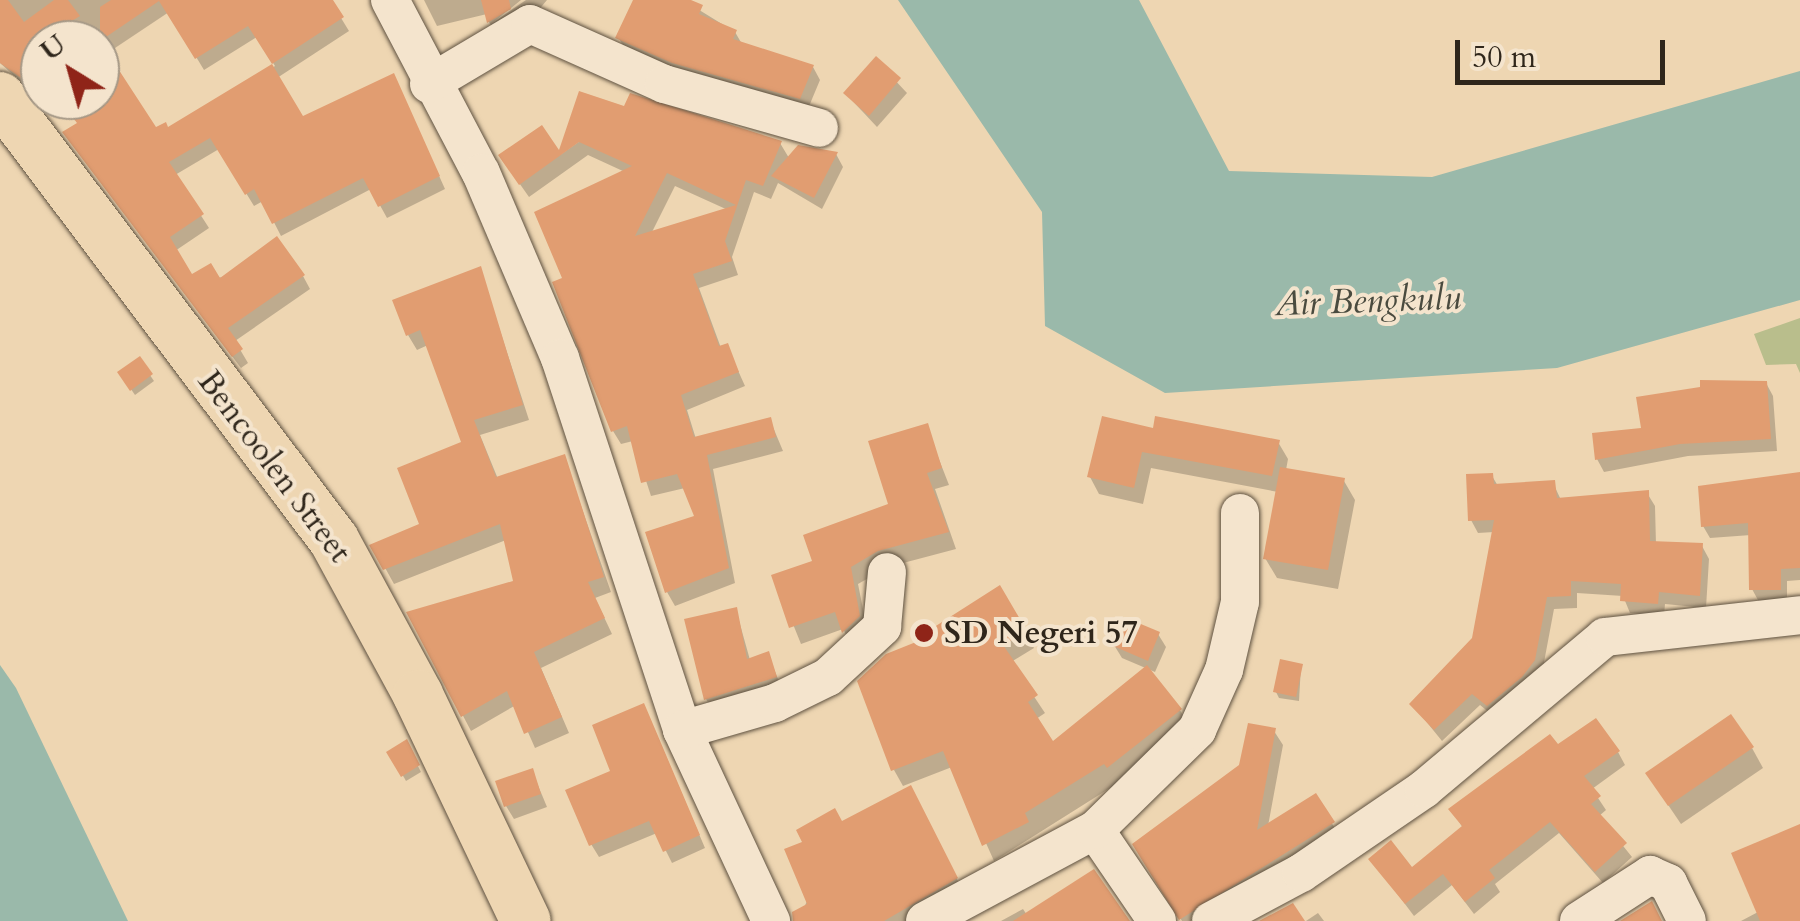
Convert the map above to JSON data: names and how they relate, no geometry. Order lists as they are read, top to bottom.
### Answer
{
  "streets": {
    "main road": ["Bencoolen Street"]
  },
  "water": ["Air Bengkulu"],
  "places": ["SD Negeri 57"],
  "scale_bar": "50 m",
  "north": "top left"
}
